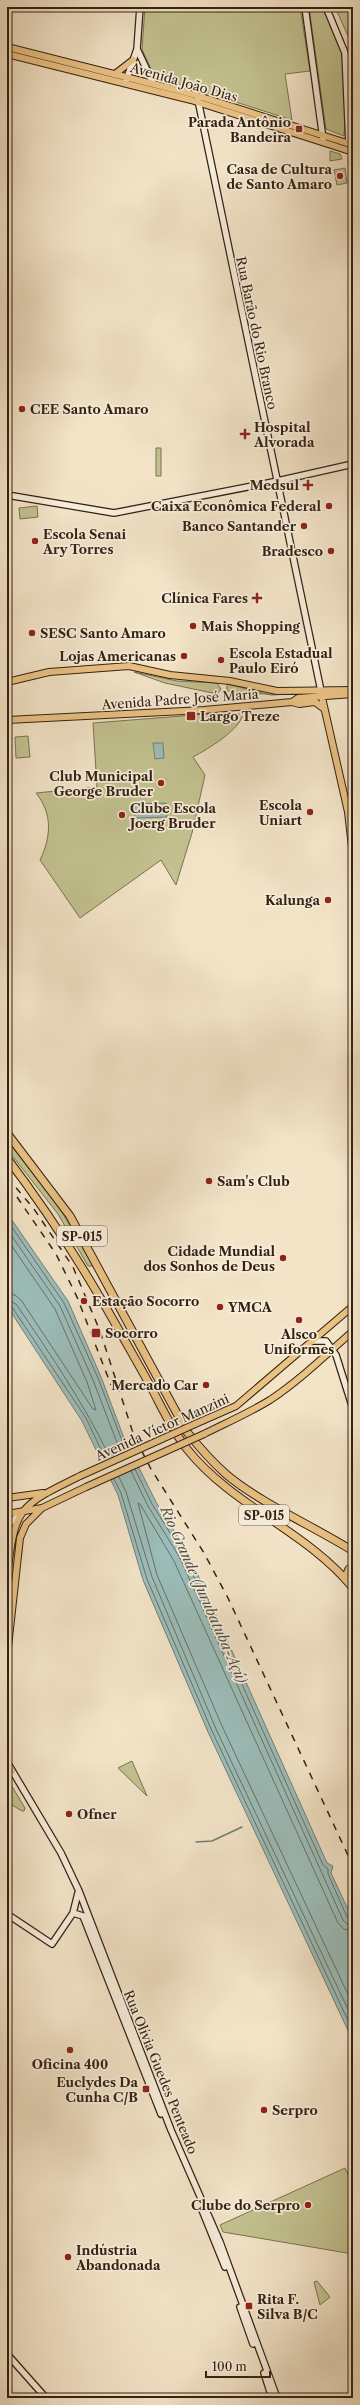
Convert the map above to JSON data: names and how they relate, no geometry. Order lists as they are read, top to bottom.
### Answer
{
  "streets": {
    "highway": ["SP-015"],
    "main road": [
      "Avenida João Dias",
      "Rua Barão do Rio Branco",
      "Avenida Padre José Maria",
      "Avenida Víctor Manzini"
    ],
    "street": ["Rua Olívia Guedes Penteado"]
  },
  "crossings": [
    ["Avenida João Dias", "Rua Barão do Rio Branco"],
    ["Rua Barão do Rio Branco", "Avenida Padre José Maria"]
  ],
  "water": ["Rio Grande (Jurubatuba-Açú)"],
  "places": {
    "transit": [
      "Parada Antônio Bandeira",
      "Largo Treze",
      "Socorro",
      "Euclydes Da Cunha C/B",
      "Rita F. Silva B/C"
    ],
    "other": [
      "Casa de Cultura de Santo Amaro",
      "CEE Santo Amaro",
      "Caixa Econômica Federal",
      "Banco Santander",
      "Escola Senai Ary Torres",
      "Bradesco",
      "Mais Shopping",
      "SESC Santo Amaro",
      "Lojas Americanas",
      "Escola Estadual Paulo Eiró",
      "Club Municipal George Bruder",
      "Escola Uniart",
      "Clube Escola Joerg Bruder",
      "Kalunga",
      "Sam's Club",
      "Cidade Mundial dos Sonhos de Deus",
      "Estação Socorro",
      "YMCA",
      "Alsco Uniformes",
      "Mercado Car",
      "Ofner",
      "Oficina 400",
      "Serpro",
      "Clube do Serpro",
      "Indústria Abandonada"
    ],
    "health": ["Hospital Alvorada", "Medsul", "Clínica Fares"]
  },
  "scale_bar": "100 m"
}
